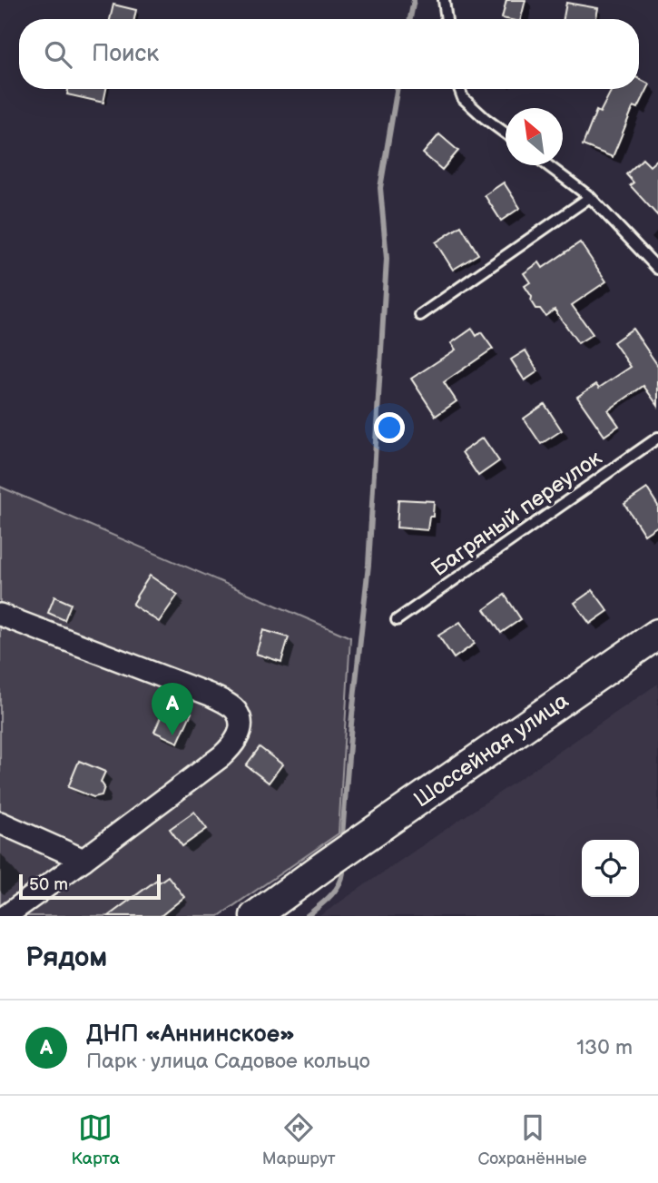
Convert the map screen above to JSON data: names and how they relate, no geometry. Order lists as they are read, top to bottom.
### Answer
{
  "streets": {
    "main road": ["Шоссейная улица"],
    "lane": ["Багряный переулок"]
  },
  "scale_bar": "50 m",
  "north": "top left",
  "page": {
    "search": "Поиск",
    "pins": "A",
    "scale": "50 m",
    "heading": "Рядом",
    "list": [
      {
        "mark": "A",
        "name": "ДНП «Аннинское»",
        "note": "Парк · улица Садовое кольцо",
        "value": "130 m"
      }
    ],
    "nav": ["Карта", "Маршрут", "Сохранённые"]
  }
}
